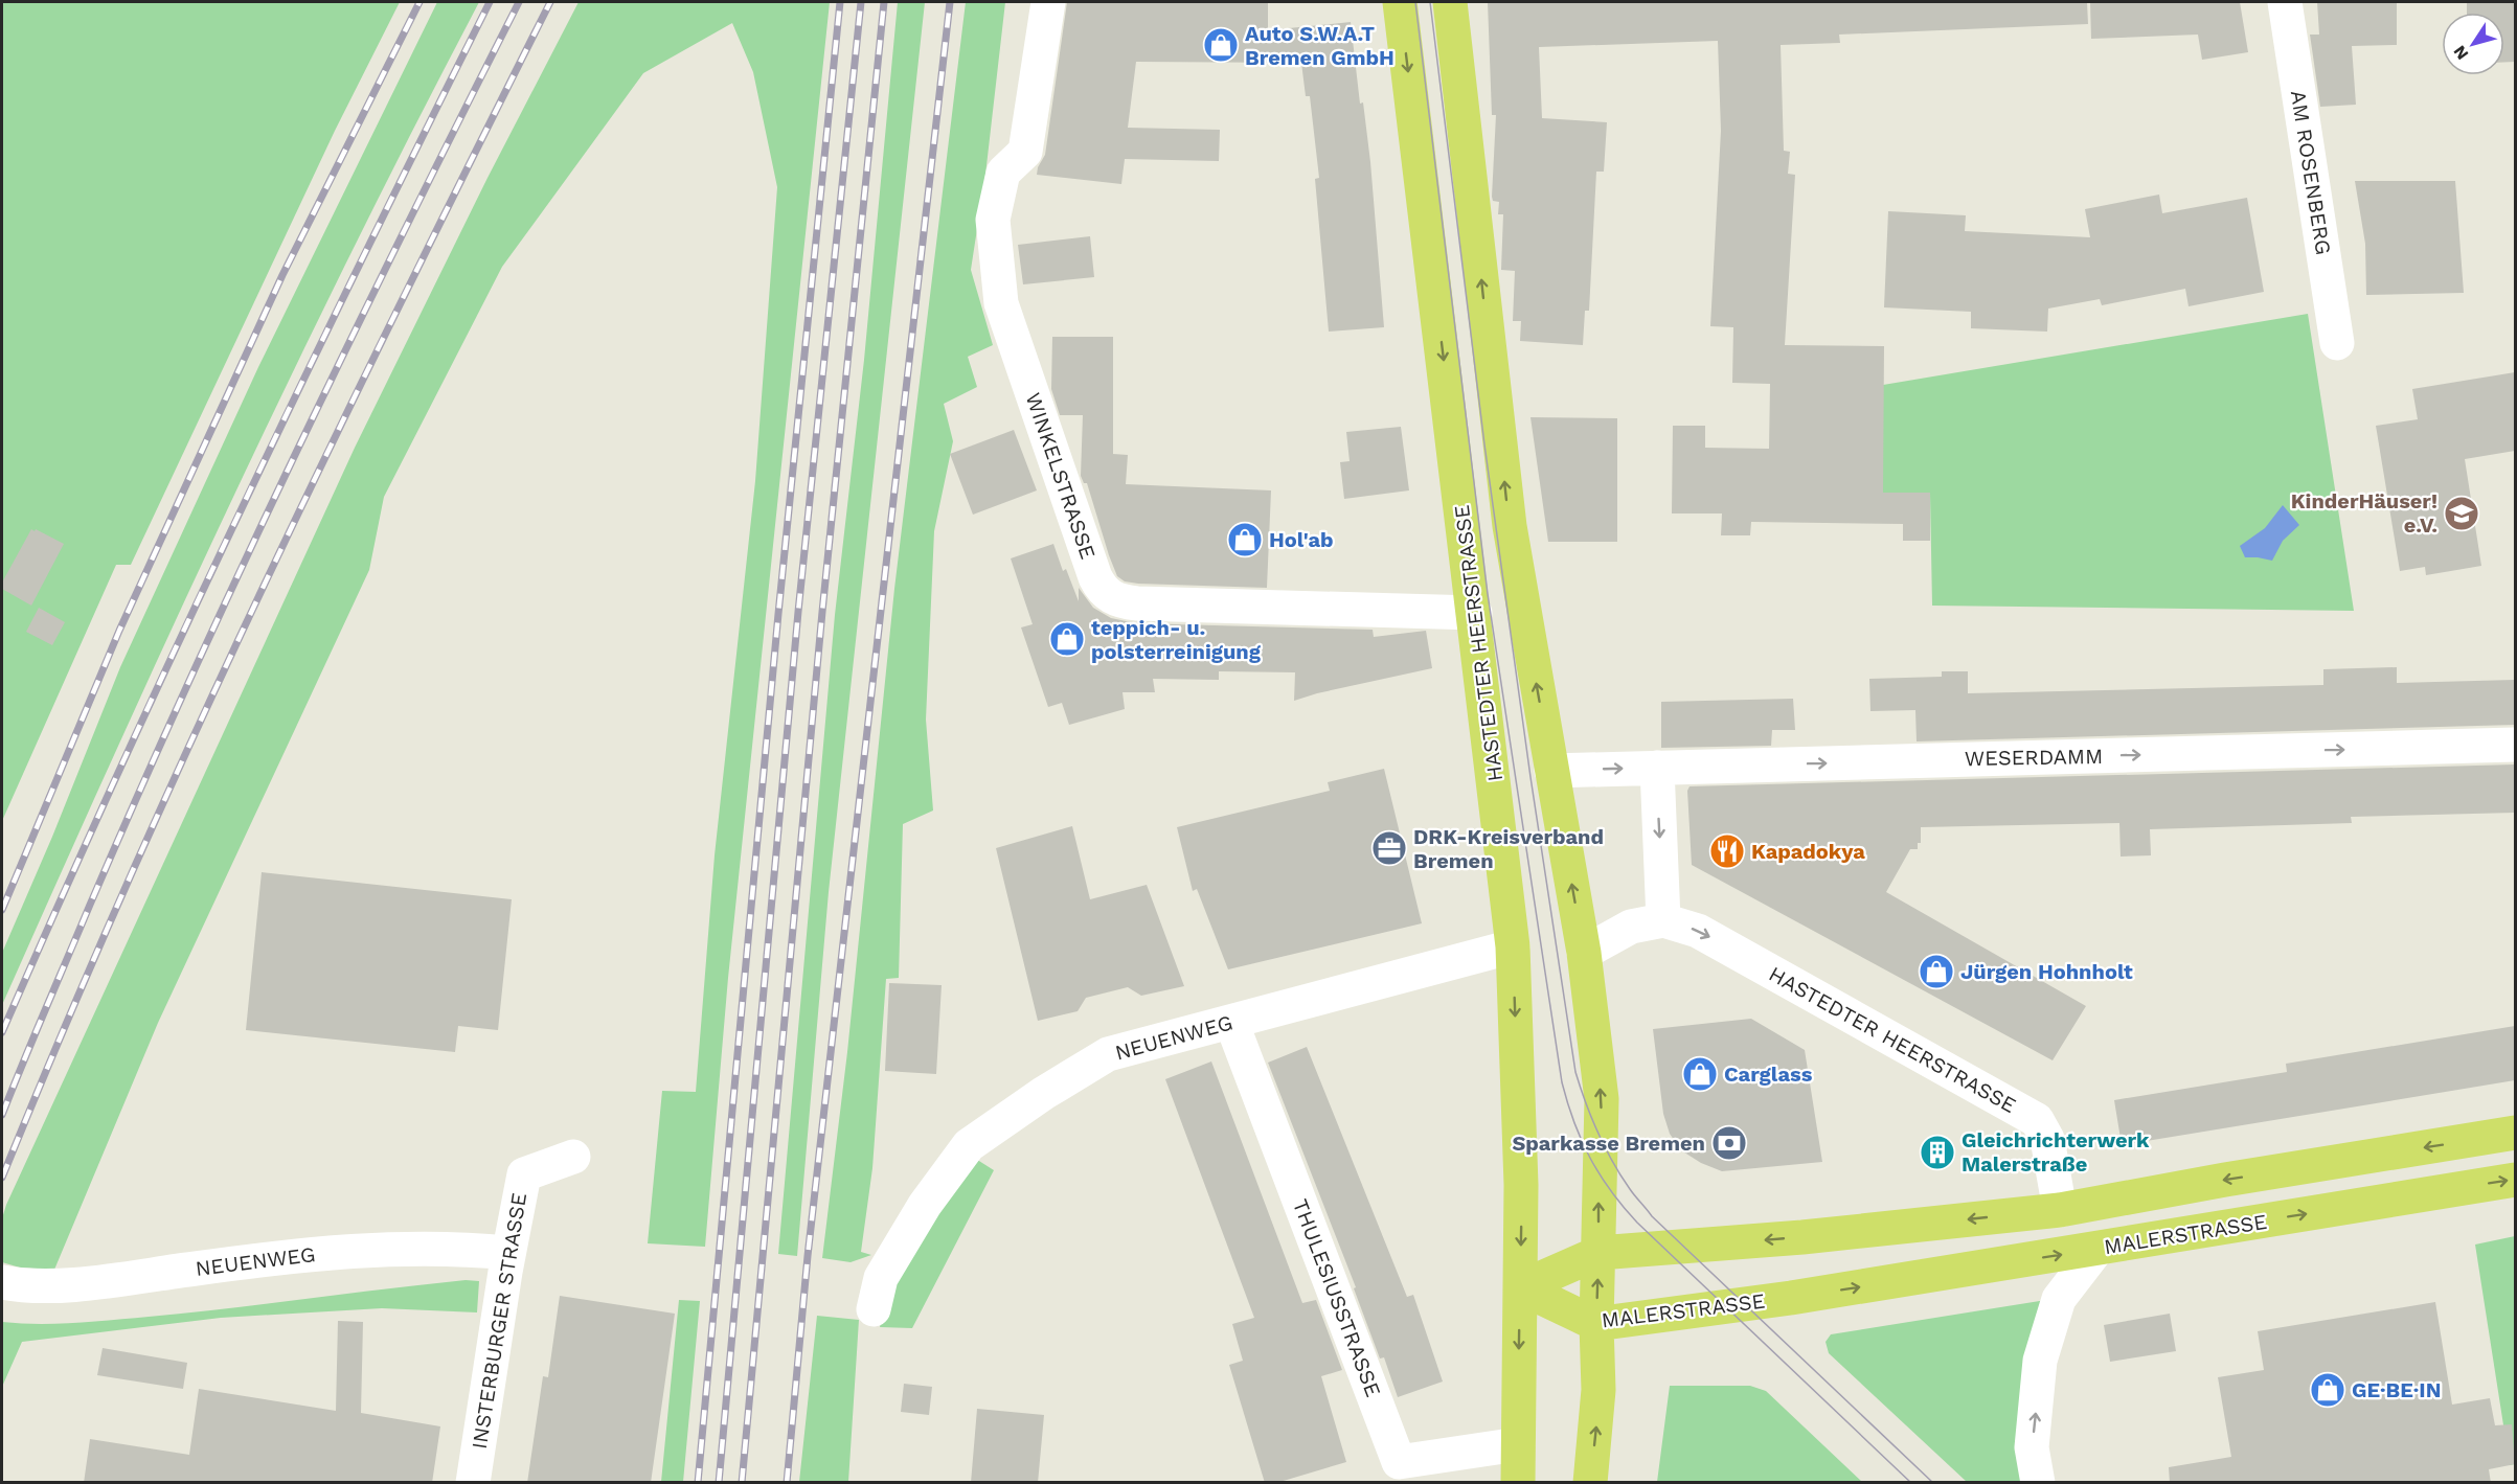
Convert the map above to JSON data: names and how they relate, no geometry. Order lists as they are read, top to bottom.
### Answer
{
  "streets": {
    "main road": ["HASTEDTER HEERSTRASSE", "MALERSTRASSE"],
    "street": [
      "AM ROSENBERG",
      "WINKELSTRASSE",
      "WESERDAMM",
      "NEUENWEG",
      "THULESIUSSTRASSE",
      "INSTERBURGER STRASSE"
    ]
  },
  "crossings": [
    ["WINKELSTRASSE", "HASTEDTER HEERSTRASSE"],
    ["HASTEDTER HEERSTRASSE", "NEUENWEG"],
    ["HASTEDTER HEERSTRASSE", "MALERSTRASSE"],
    ["HASTEDTER HEERSTRASSE", "THULESIUSSTRASSE"],
    ["NEUENWEG", "THULESIUSSTRASSE"],
    ["NEUENWEG", "INSTERBURGER STRASSE"]
  ],
  "one_way": ["WESERDAMM"],
  "places": {
    "shop": [
      "Auto S.W.A.T Bremen GmbH",
      "Hol'ab",
      "teppich- u. polsterreinigung",
      "Jürgen Hohnholt",
      "Carglass",
      "GE·BE·IN"
    ],
    "school or university": ["KinderHäuser! e.V."],
    "office": ["DRK-Kreisverband Bremen"],
    "restaurant": ["Kapadokya"],
    "bank": ["Sparkasse Bremen"],
    "building": ["Gleichrichterwerk Malerstraße"]
  },
  "north": "bottom left"
}
